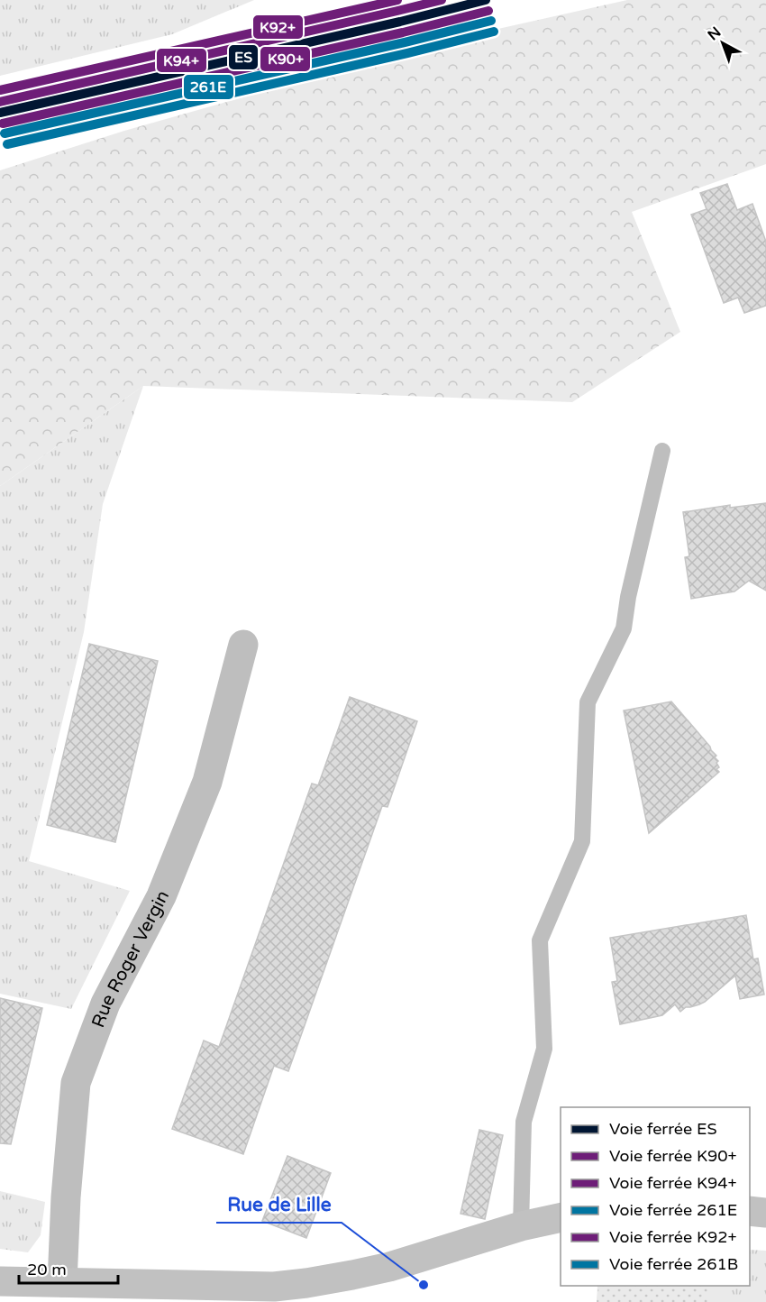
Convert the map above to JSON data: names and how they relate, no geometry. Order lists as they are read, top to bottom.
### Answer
{
  "streets": {
    "street": ["Rue Roger Vergin"]
  },
  "places": ["Rue de Lille"],
  "lines": [
    "rail line ES",
    "rail line K94+",
    "rail line K92+",
    "rail line K90+",
    "rail line 261E",
    "rail line 261B"
  ],
  "legend": [
    "Voie ferrée ES",
    "Voie ferrée K90+",
    "Voie ferrée K94+",
    "Voie ferrée 261E",
    "Voie ferrée K92+",
    "Voie ferrée 261B"
  ],
  "scale_bar": "20 m",
  "north": "top left"
}
